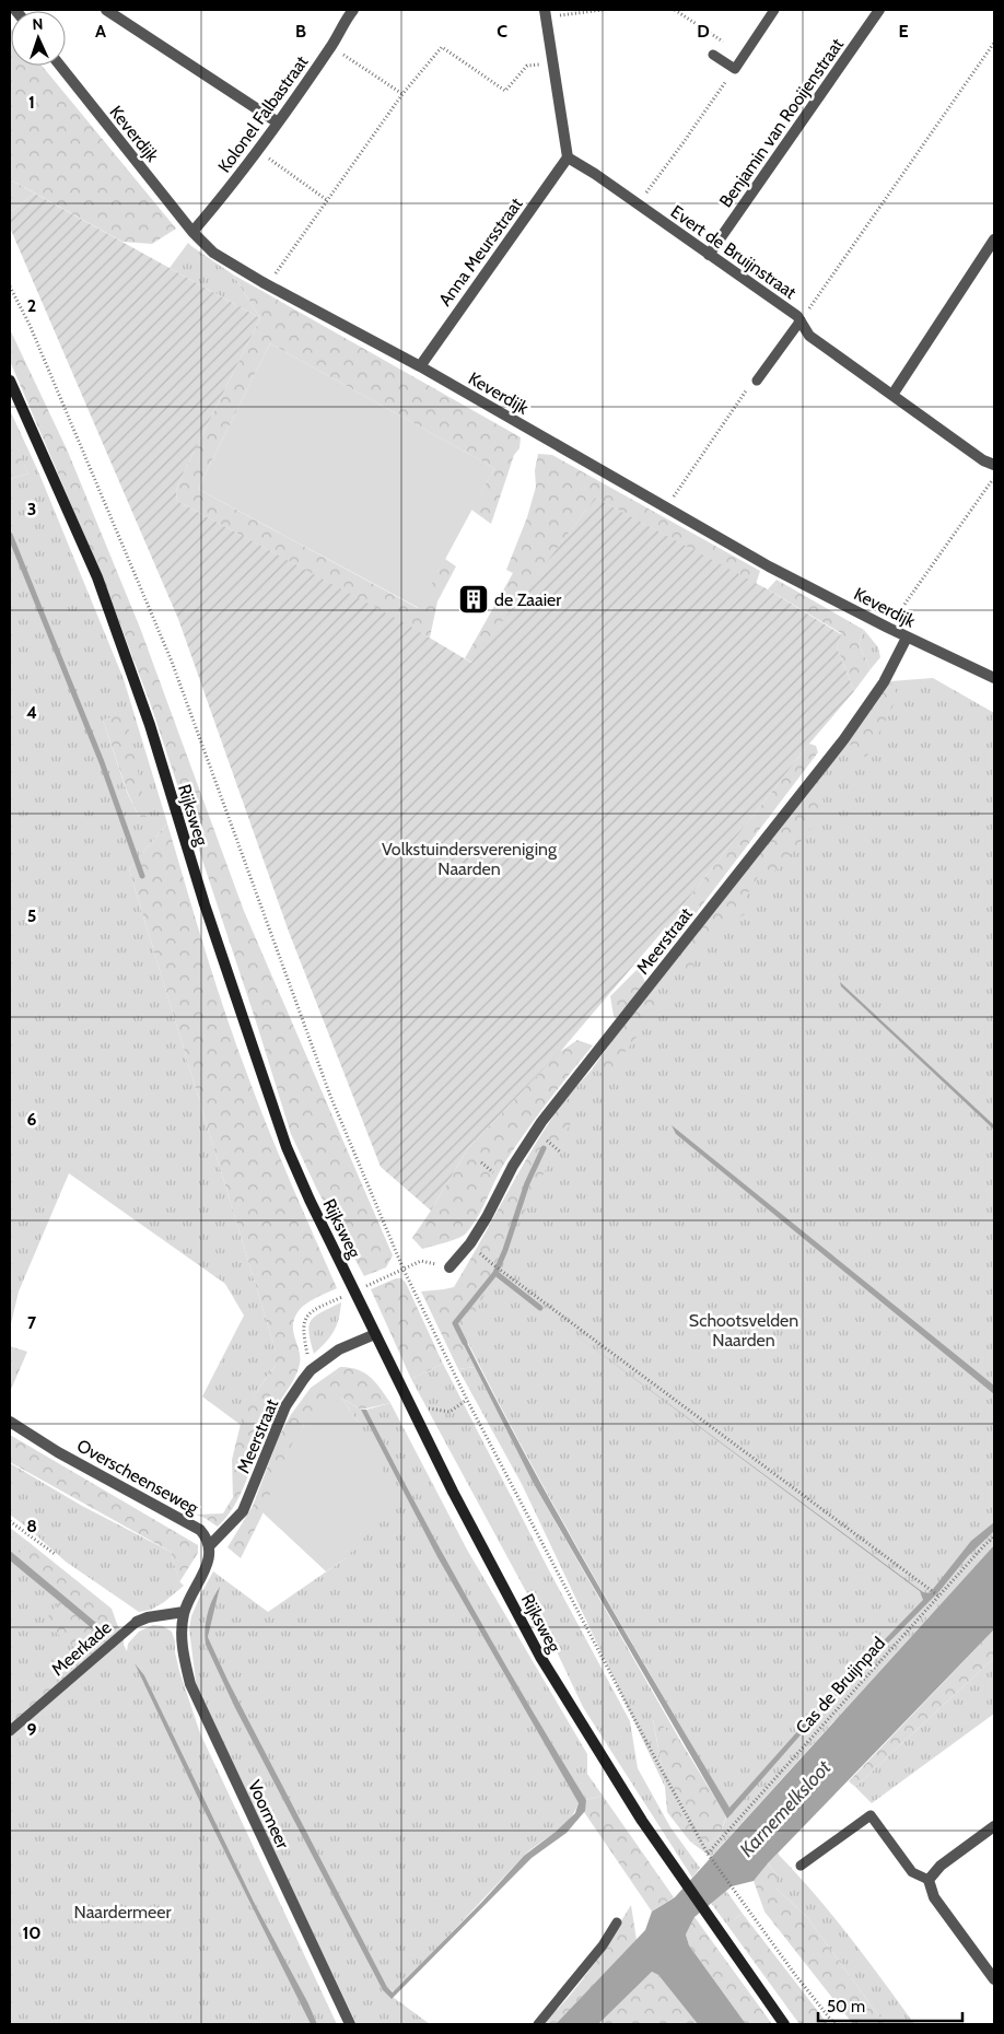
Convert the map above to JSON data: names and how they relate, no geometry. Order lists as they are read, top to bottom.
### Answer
{
  "streets": {
    "main road": ["Rijksweg"],
    "street": [
      "Kolonel Falbastraat",
      "Benjamin van Rooijenstraat",
      "Keverdijk",
      "Anna Meursstraat",
      "Evert de Bruijnstraat",
      "Meerstraat",
      "Overscheenseweg",
      "Meerkade",
      "Voormeer"
    ],
    "path": ["Cas de Bruijnpad"]
  },
  "crossings": [
    ["Kolonel Falbastraat", "Keverdijk"],
    ["Benjamin van Rooijenstraat", "Evert de Bruijnstraat"],
    ["Keverdijk", "Anna Meursstraat"],
    ["Keverdijk", "Meerstraat"],
    ["Anna Meursstraat", "Evert de Bruijnstraat"],
    ["Rijksweg", "Meerstraat"],
    ["Meerstraat", "Overscheenseweg"],
    ["Meerkade", "Voormeer"]
  ],
  "water": ["Karnemelksloot"],
  "parks": ["Volkstuindersvereniging Naarden", "Schootsvelden Naarden", "Naardermeer"],
  "places": {
    "building": ["de Zaaier"]
  },
  "scale_bar": "50 m",
  "north": "top",
  "grid": {
    "columns": [
      "A",
      "B",
      "C",
      "D",
      "E"
    ],
    "rows": [
      "1",
      "2",
      "3",
      "4",
      "5",
      "6",
      "7",
      "8",
      "9",
      "10"
    ]
  }
}
